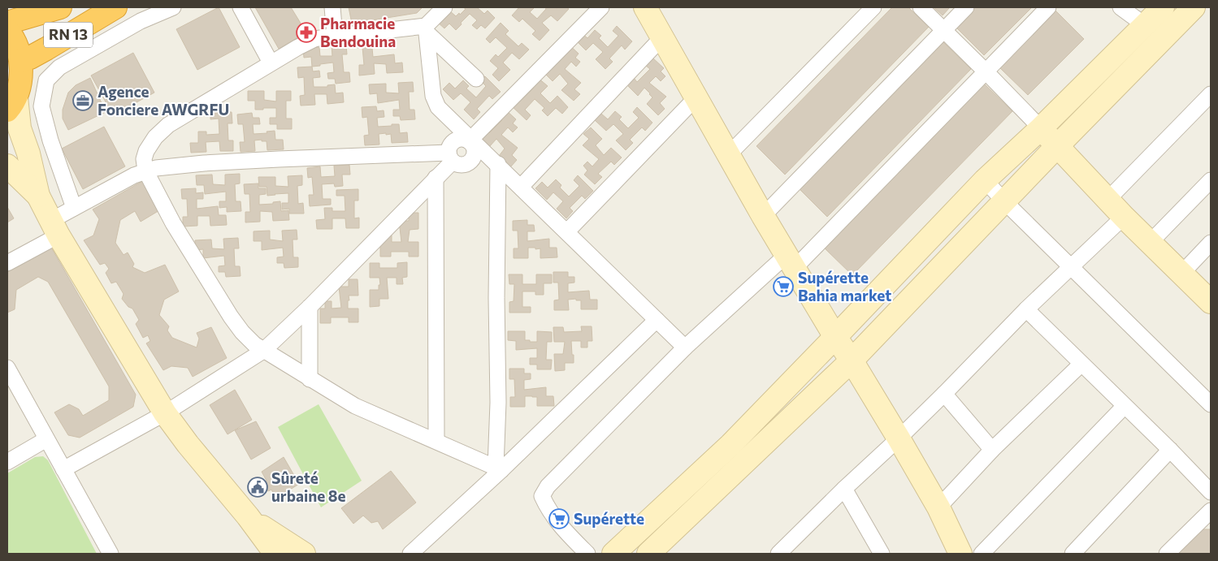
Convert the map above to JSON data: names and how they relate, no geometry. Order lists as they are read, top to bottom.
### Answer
{
  "streets": {
    "highway": ["RN 13"]
  },
  "places": {
    "pharmacy": ["Pharmacie Bendouina"],
    "office": ["Agence Fonciere AWGRFU"],
    "supermarket": ["Supérette Bahia market", "Supérette"],
    "public building": ["Sûreté urbaine 8e"]
  }
}
